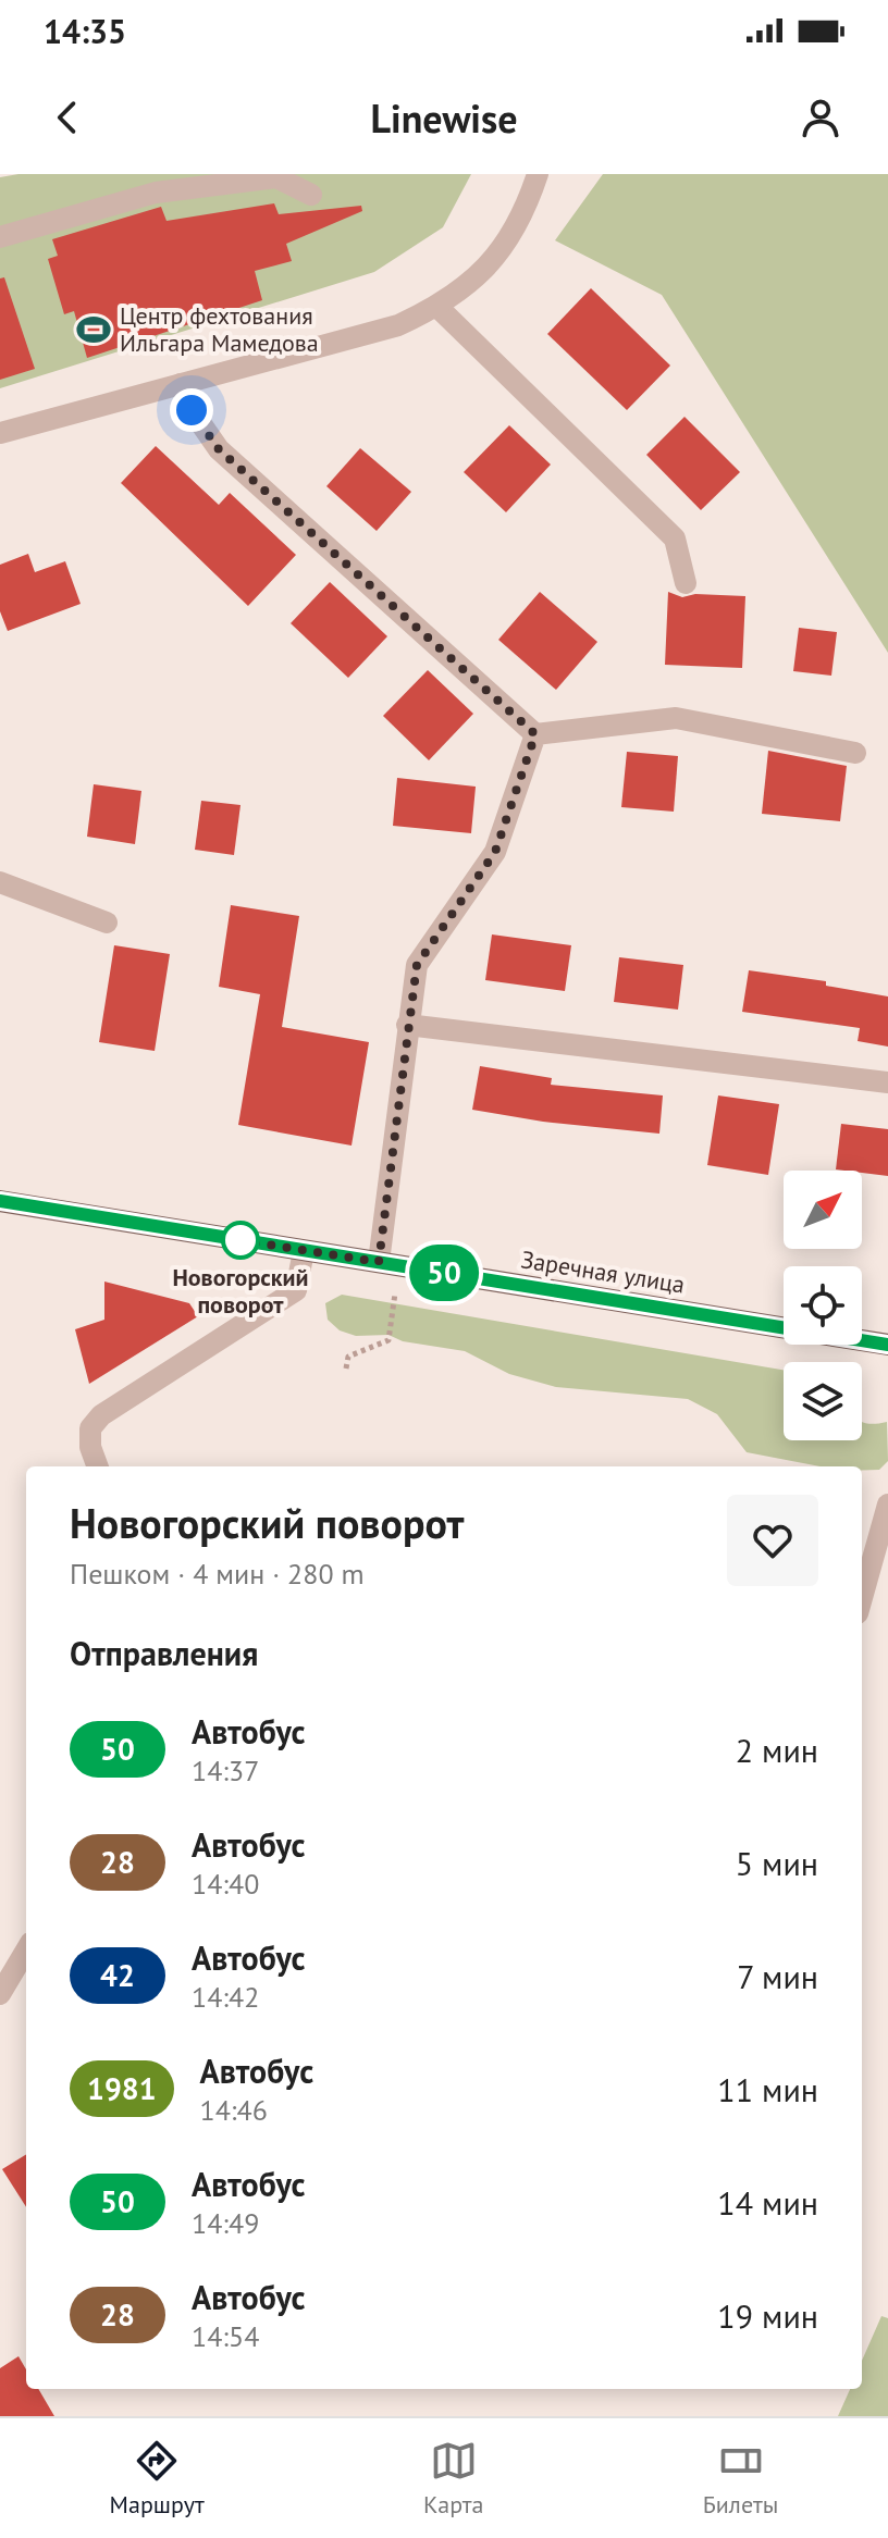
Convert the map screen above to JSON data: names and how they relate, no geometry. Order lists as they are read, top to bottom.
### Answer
{
  "streets": {
    "main road": ["Заречная улица"]
  },
  "places": {
    "sports": ["Центр фехтования Ильгара Мамедова"],
    "other": ["Новогорский поворот"]
  },
  "lines": ["bus line 50"],
  "north": "top right",
  "page": {
    "status": "14:35",
    "header": "Linewise",
    "on_map": "50",
    "heading": [
      ["Новогорский поворот", "Пешком · 4 мин · 280 m"],
      "Отправления"
    ],
    "list": [
      {
        "mark": "50",
        "name": "Автобус",
        "note": "14:37",
        "value": "2 мин"
      },
      {
        "mark": "28",
        "name": "Автобус",
        "note": "14:40",
        "value": "5 мин"
      },
      {
        "mark": "42",
        "name": "Автобус",
        "note": "14:42",
        "value": "7 мин"
      },
      {
        "mark": "1981",
        "name": "Автобус",
        "note": "14:46",
        "value": "11 мин"
      },
      {
        "mark": "50",
        "name": "Автобус",
        "note": "14:49",
        "value": "14 мин"
      },
      {
        "mark": "28",
        "name": "Автобус",
        "note": "14:54",
        "value": "19 мин"
      }
    ],
    "tabs": ["Маршрут", "Карта", "Билеты"]
  }
}
